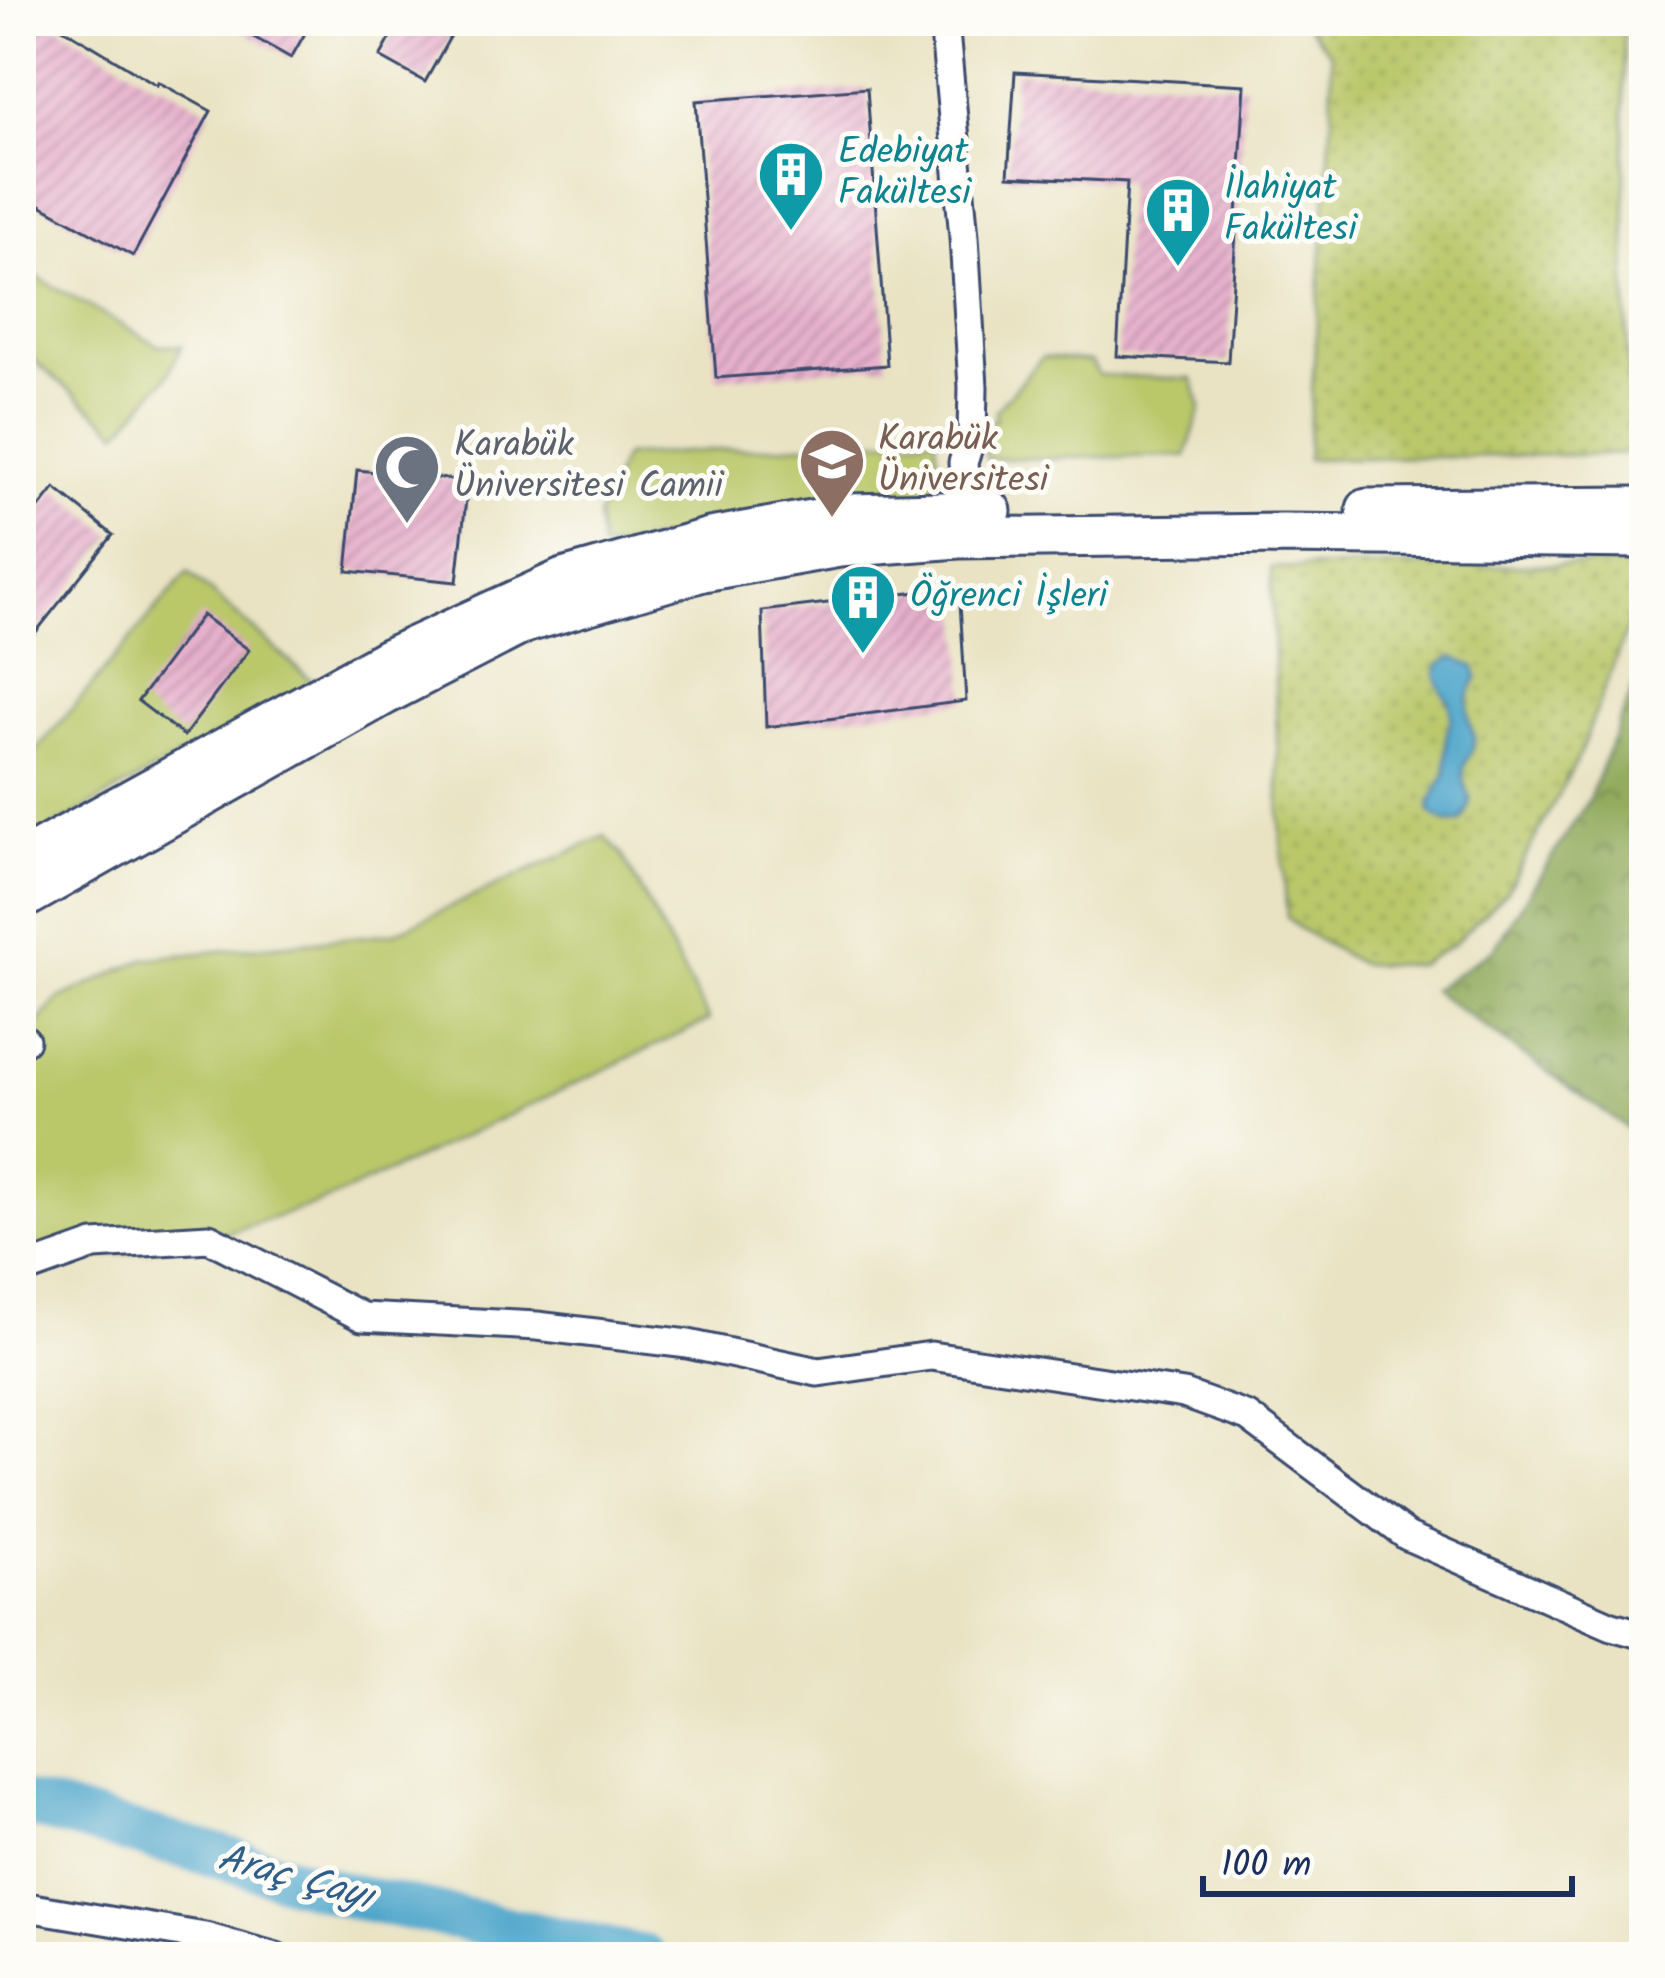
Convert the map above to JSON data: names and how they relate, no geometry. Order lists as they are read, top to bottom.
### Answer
{
  "water": ["Araç Çayı"],
  "places": {
    "building": ["Edebiyat Fakültesi", "İlahiyat Fakültesi", "Öğrenci İşleri"],
    "school or university": ["Karabük Üniversitesi"],
    "mosque": ["Karabük Üniversitesi Camii"]
  },
  "scale_bar": "100 m"
}
